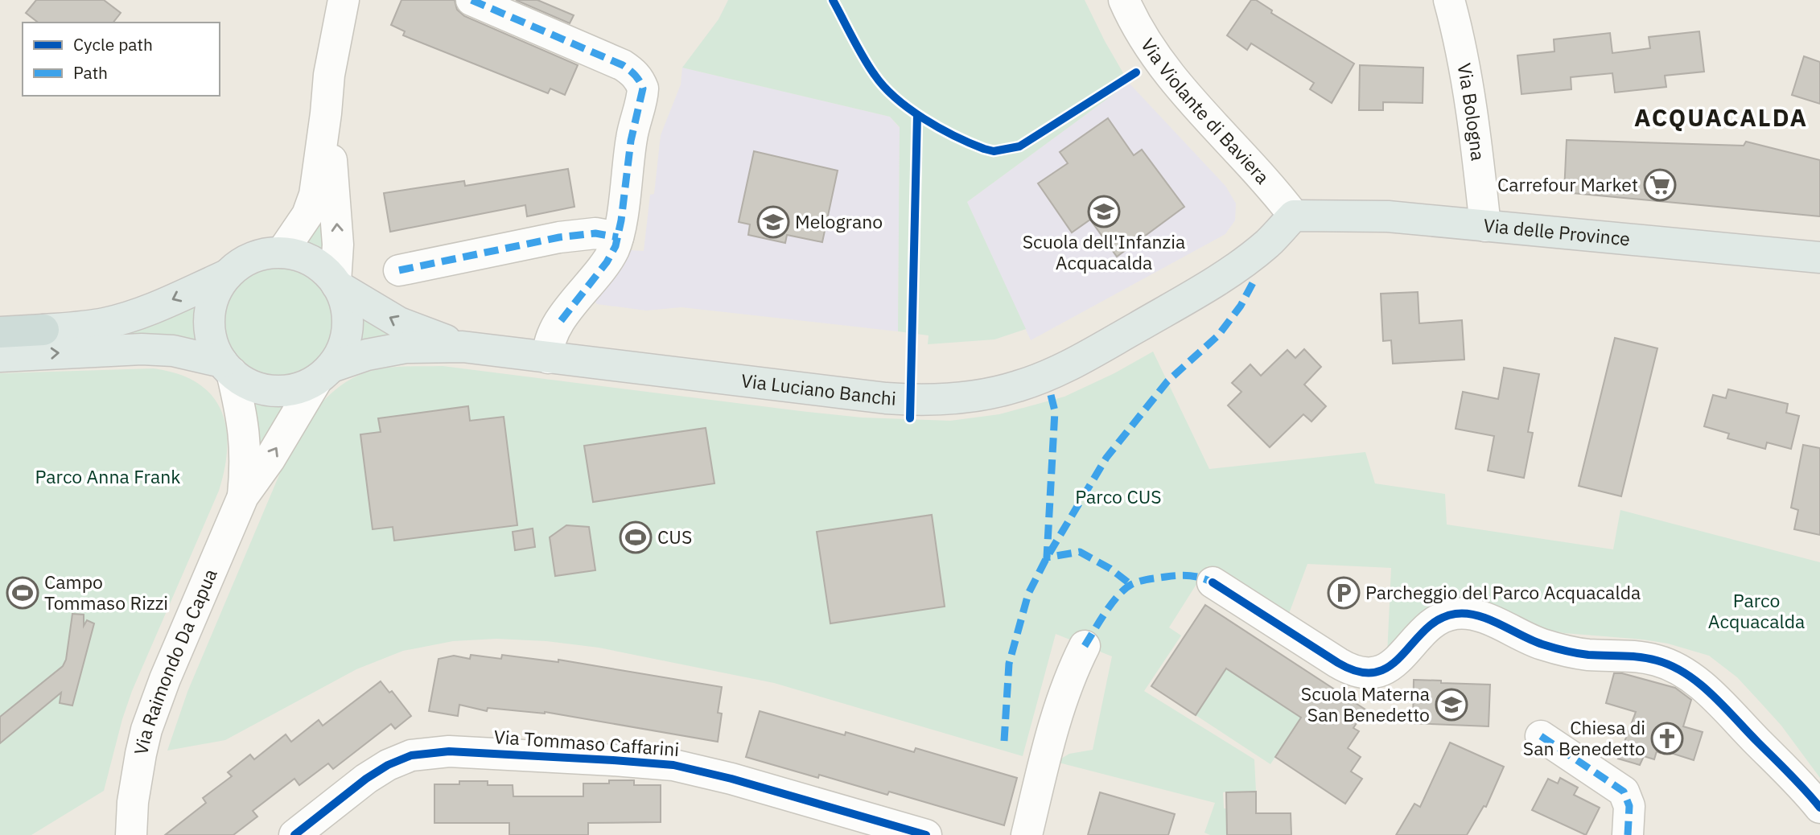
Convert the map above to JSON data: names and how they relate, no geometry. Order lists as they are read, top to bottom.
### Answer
{
  "streets": {
    "main road": ["Via delle Province", "Via Luciano Banchi"],
    "street": [
      "Via Violante di Baviera",
      "Via Bologna",
      "Via Raimondo Da Capua",
      "Via Tommaso Caffarini"
    ]
  },
  "crossings": [
    ["Via Violante di Baviera", "Via delle Province"],
    ["Via Violante di Baviera", "Via Luciano Banchi"],
    ["Via Bologna", "Via delle Province"],
    ["Via delle Province", "Via Luciano Banchi"],
    ["Via Luciano Banchi", "Via Raimondo Da Capua"]
  ],
  "districts": ["ACQUACALDA"],
  "parks": ["Parco Anna Frank", "Parco CUS", "Parco Acquacalda"],
  "places": {
    "supermarket": ["Carrefour Market"],
    "school or university": ["Scuola dell'Infanzia Acquacalda", "Melograno", "Scuola Materna San Benedetto"],
    "sports": ["CUS", "Campo Tommaso Rizzi"],
    "parking": ["Parcheggio del Parco Acquacalda"],
    "church": ["Chiesa di San Benedetto"]
  },
  "legend": ["Cycle path", "Path"]
}
